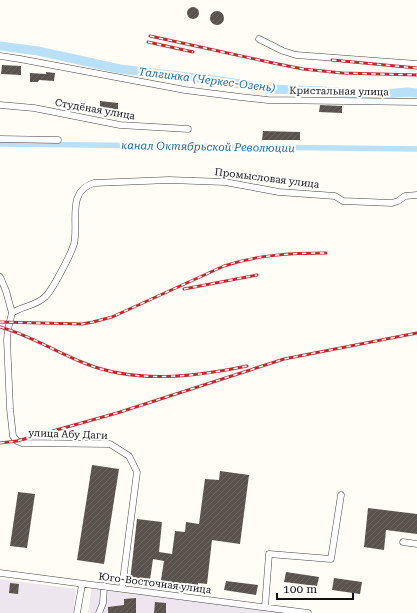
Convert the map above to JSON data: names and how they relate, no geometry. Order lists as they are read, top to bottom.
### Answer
{
  "streets": {
    "street": [
      "Кристальная улица",
      "Студёная улица",
      "Промысловая улица",
      "улица Абу Даги",
      "Юго-Восточная улица"
    ]
  },
  "crossings": [
    ["Промысловая улица", "улица Абу Даги"],
    ["улица Абу Даги", "Юго-Восточная улица"]
  ],
  "water": ["Талгинка (Черкес-Озень)", "канал Октябрьской Революции"],
  "scale_bar": "100 m"
}
